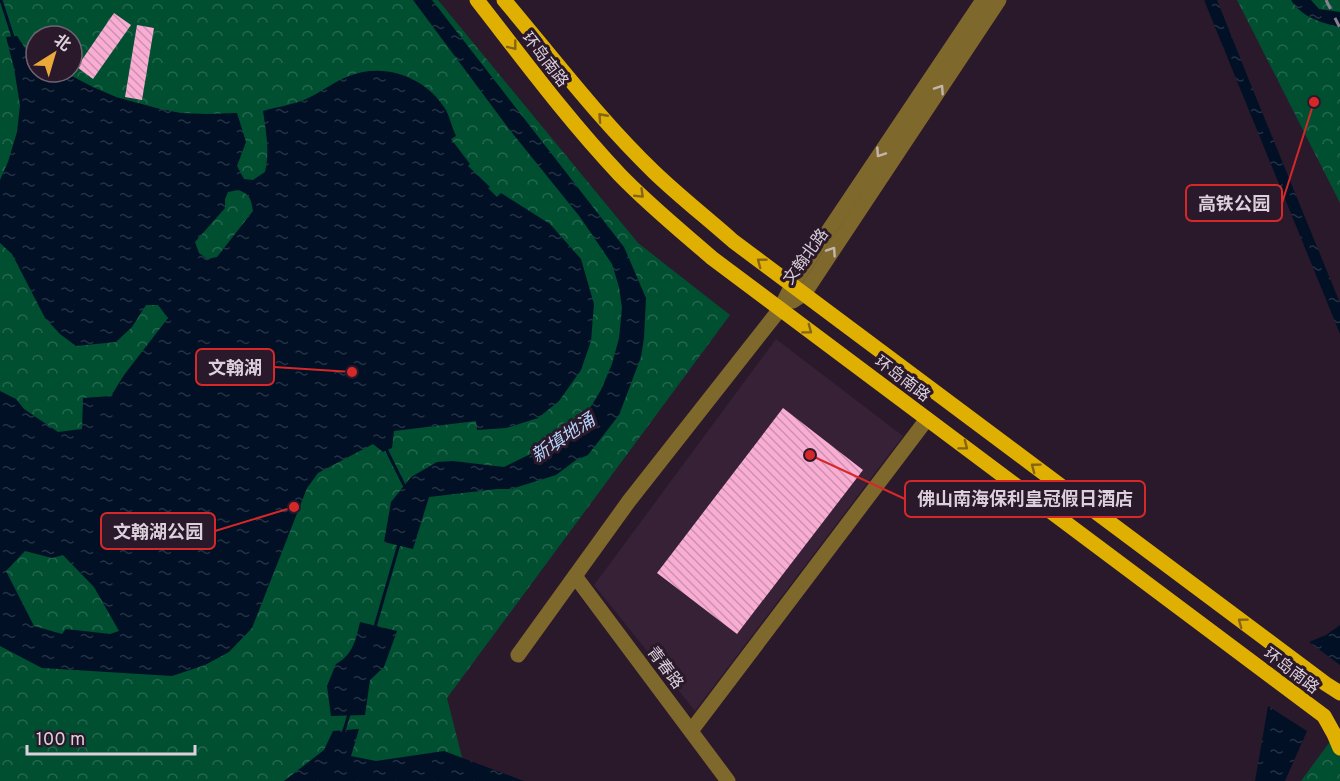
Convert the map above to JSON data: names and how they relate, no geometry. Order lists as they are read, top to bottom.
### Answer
{
  "streets": {
    "main road": ["环岛南路"],
    "street": ["文翰北路", "青春路"]
  },
  "crossings": [
    ["环岛南路", "文翰北路"],
    ["文翰北路", "青春路"]
  ],
  "water": ["新填地涌"],
  "places": [
    "高铁公园",
    "文翰湖",
    "佛山南海保利皇冠假日酒店",
    "文翰湖公园"
  ],
  "scale_bar": "100 m",
  "north": "top right"
}
